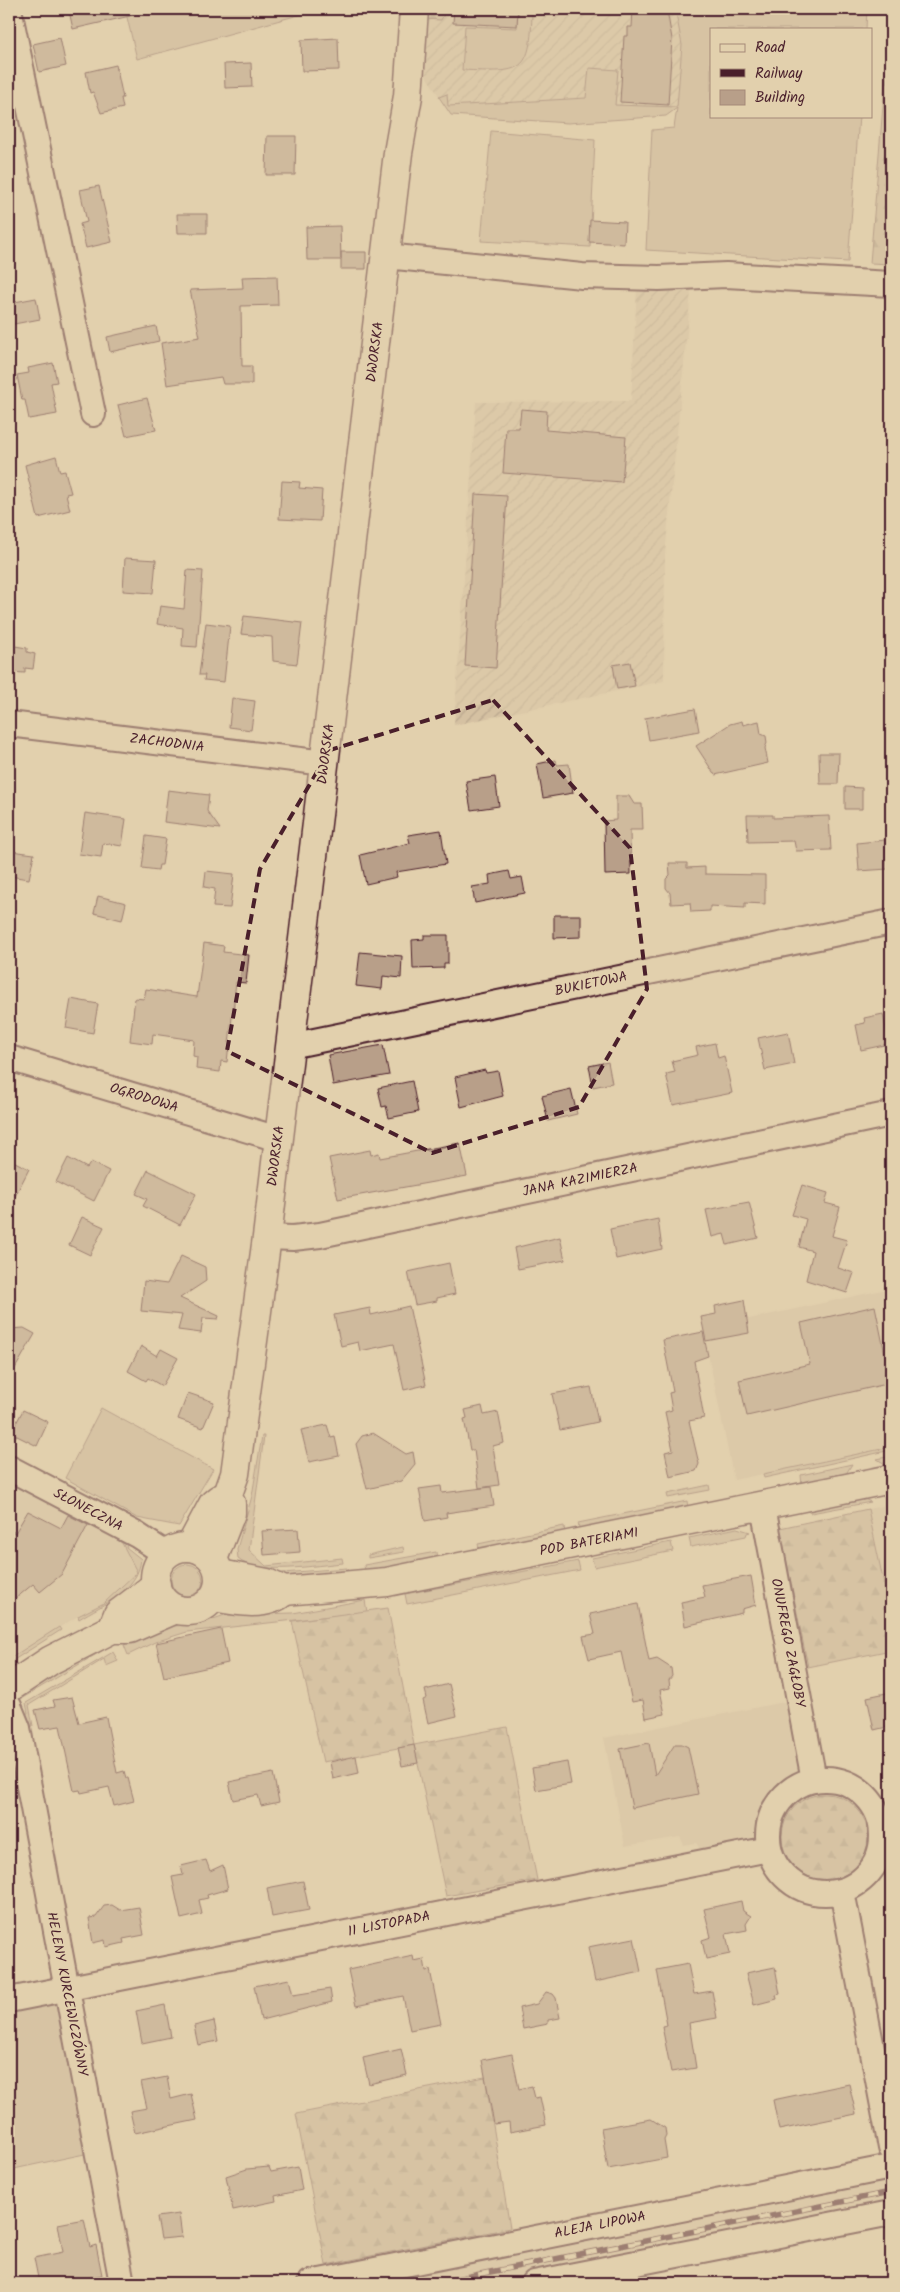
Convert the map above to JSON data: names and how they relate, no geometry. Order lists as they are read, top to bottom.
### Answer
{
  "streets": {
    "street": [
      "DWORSKA",
      "ZACHODNIA",
      "BUKIETOWA",
      "OGRODOWA",
      "JANA KAZIMIERZA",
      "SŁONECZNA",
      "POD BATERIAMI",
      "ONUFREGO ZAGŁOBY",
      "11 LISTOPADA",
      "HELENY KURCEWICZÓWNY",
      "ALEJA LIPOWA"
    ]
  },
  "crossings": [
    ["DWORSKA", "ZACHODNIA"],
    ["DWORSKA", "BUKIETOWA"],
    ["DWORSKA", "OGRODOWA"],
    ["DWORSKA", "JANA KAZIMIERZA"],
    ["DWORSKA", "SŁONECZNA"],
    ["DWORSKA", "POD BATERIAMI"],
    ["SŁONECZNA", "POD BATERIAMI"],
    ["POD BATERIAMI", "ONUFREGO ZAGŁOBY"],
    ["ONUFREGO ZAGŁOBY", "11 LISTOPADA"],
    ["11 LISTOPADA", "HELENY KURCEWICZÓWNY"]
  ],
  "legend": ["Road", "Railway", "Building"]
}
